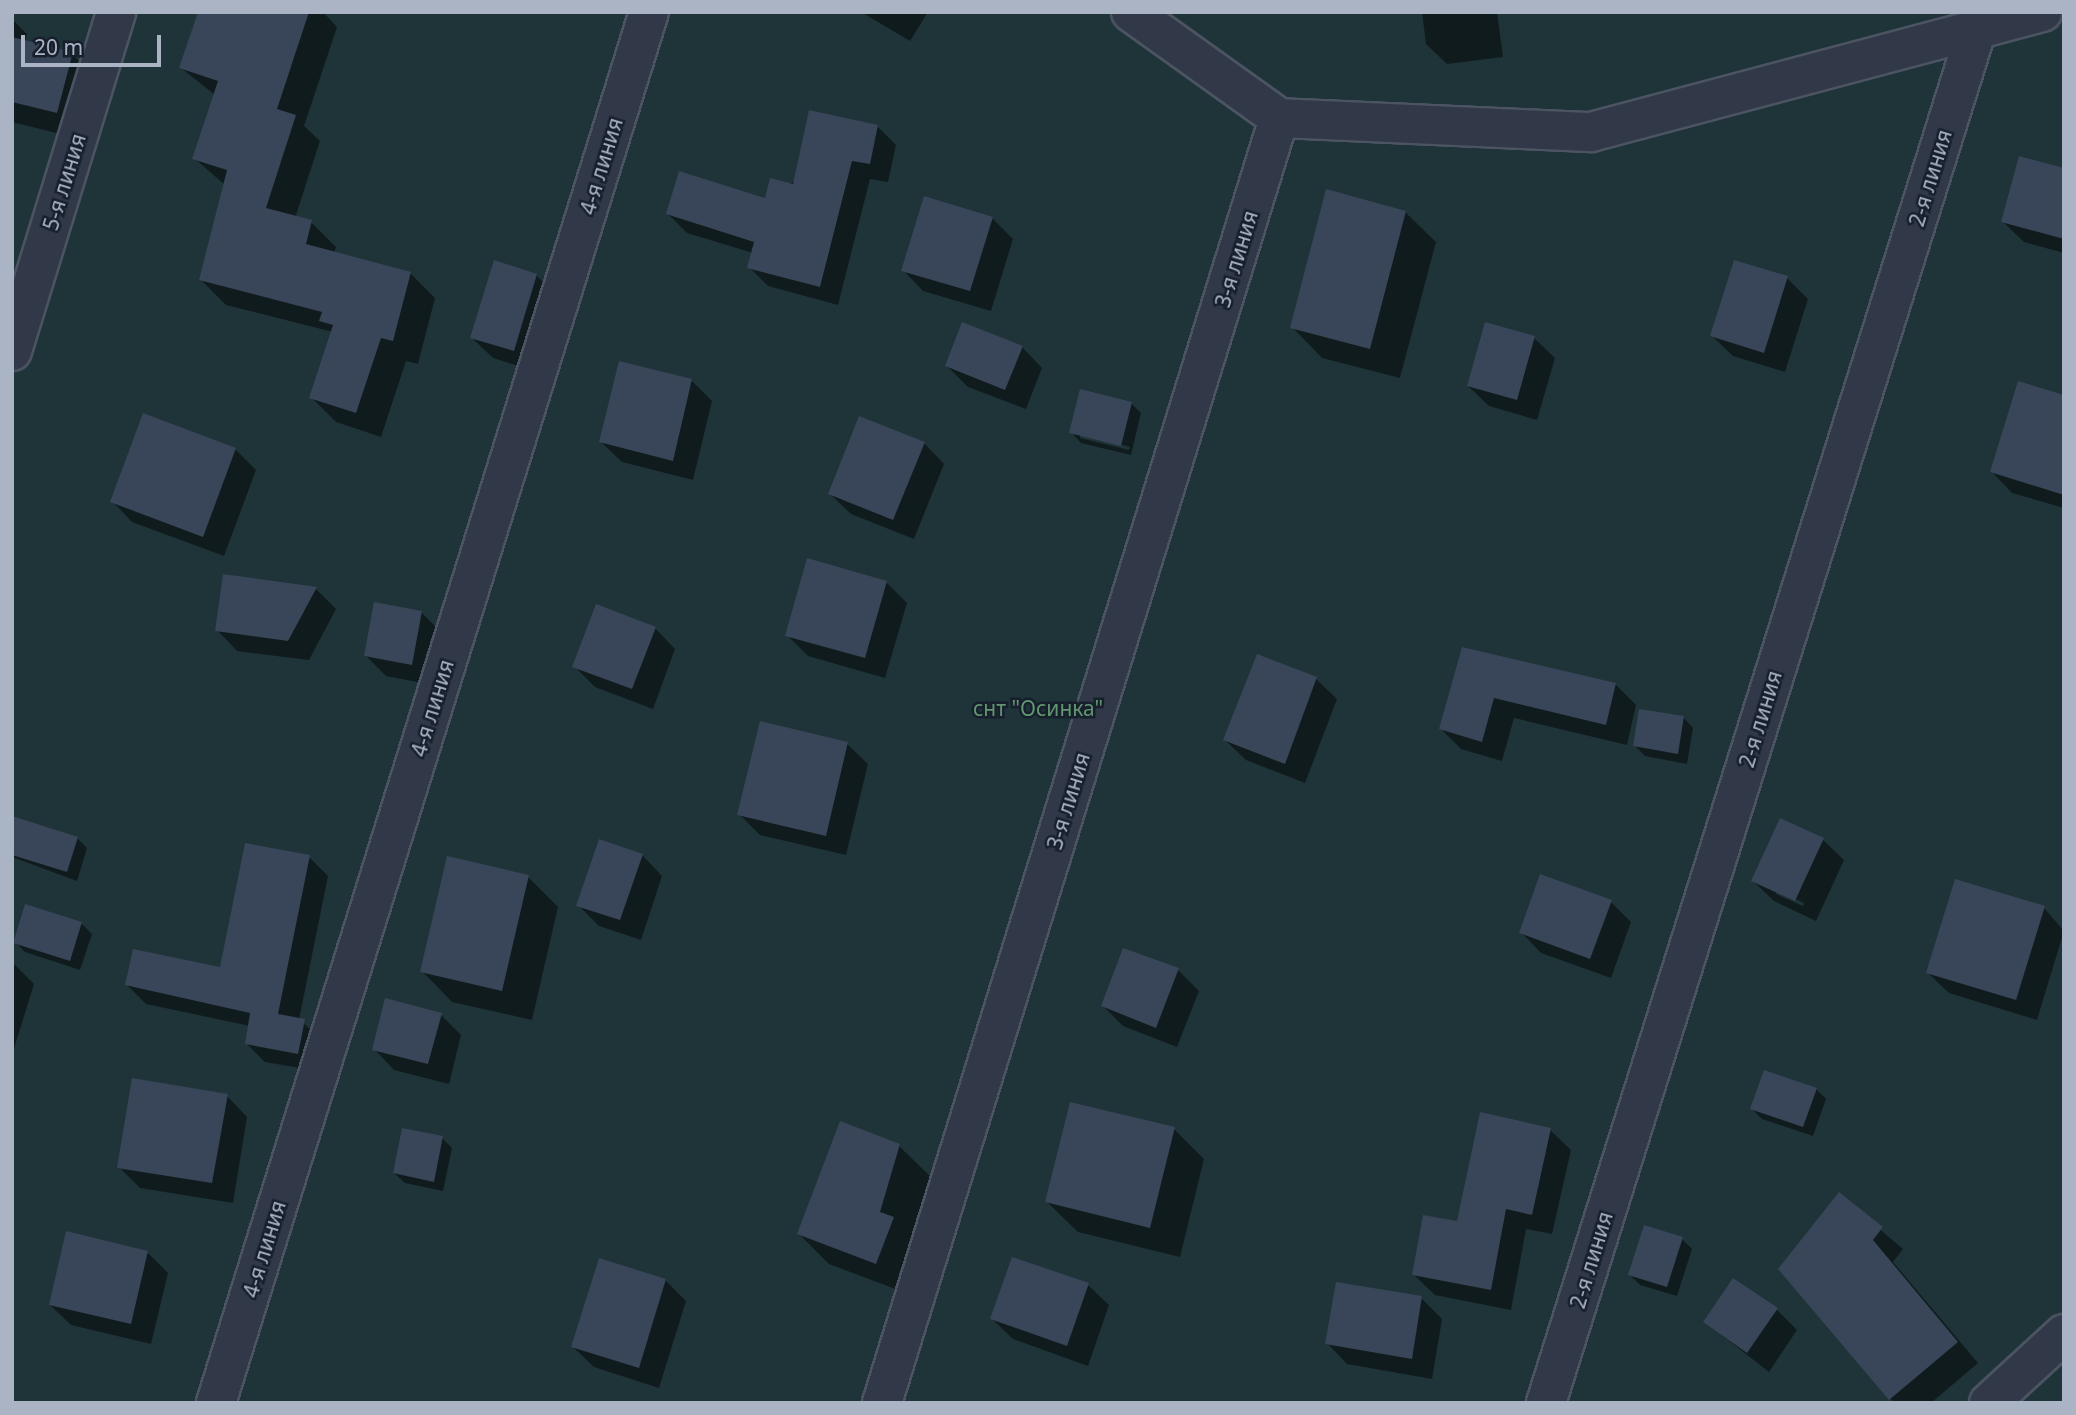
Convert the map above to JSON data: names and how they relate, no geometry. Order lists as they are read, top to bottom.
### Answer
{
  "streets": {
    "street": [
      "4-я линия",
      "2-я линия",
      "5-я линия",
      "3-я линия"
    ]
  },
  "parks": ["снт \"Осинка\""],
  "scale_bar": "20 m"
}
